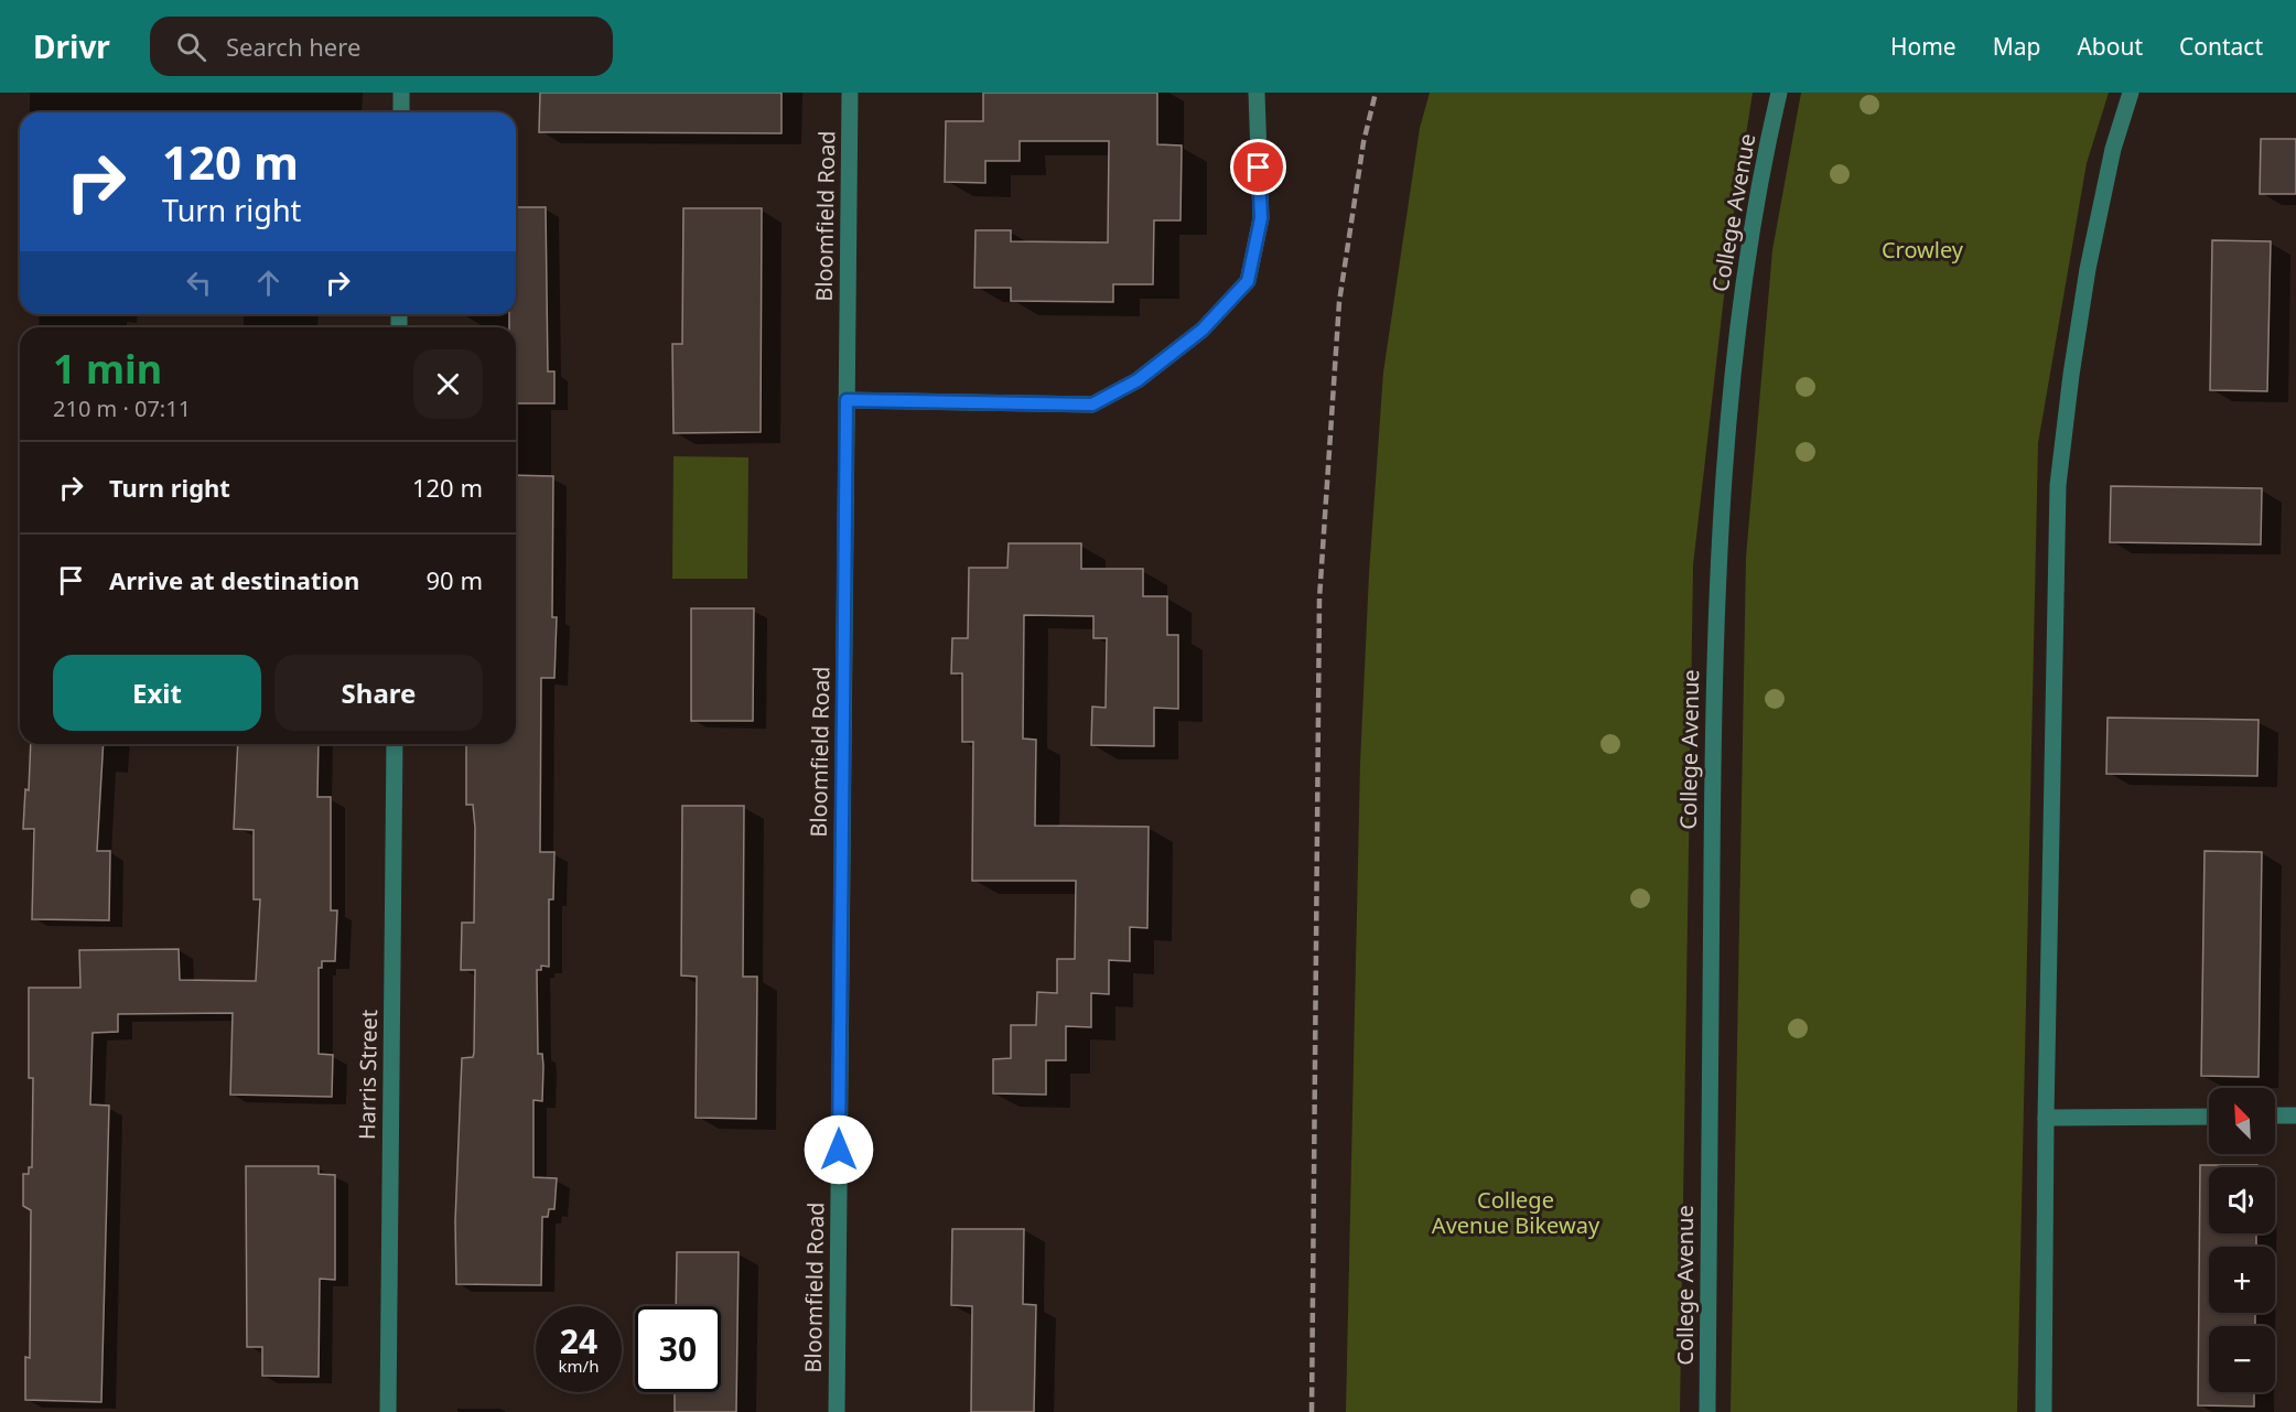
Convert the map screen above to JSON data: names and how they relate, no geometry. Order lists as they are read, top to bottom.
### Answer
{
  "streets": {
    "street": ["College Avenue", "Bloomfield Road", "Harris Street"]
  },
  "parks": ["Crowley", "College Avenue Bikeway"],
  "north": "top left",
  "page": {
    "header": "Drivr",
    "search": "Search here",
    "nav": [
      "Home",
      "Map",
      "About",
      "Contact"
    ],
    "turn": ["120 m", "Turn right"],
    "heading": ["1 min", "210 m · 07:11"],
    "list": [
      {
        "name": "Turn right",
        "value": "120 m"
      },
      {
        "name": "Arrive at destination",
        "value": "90 m"
      }
    ],
    "buttons": ["Exit", "Share"],
    "map_buttons": ["+", "−"],
    "speed": "24 km/h",
    "limit": "30"
  }
}
